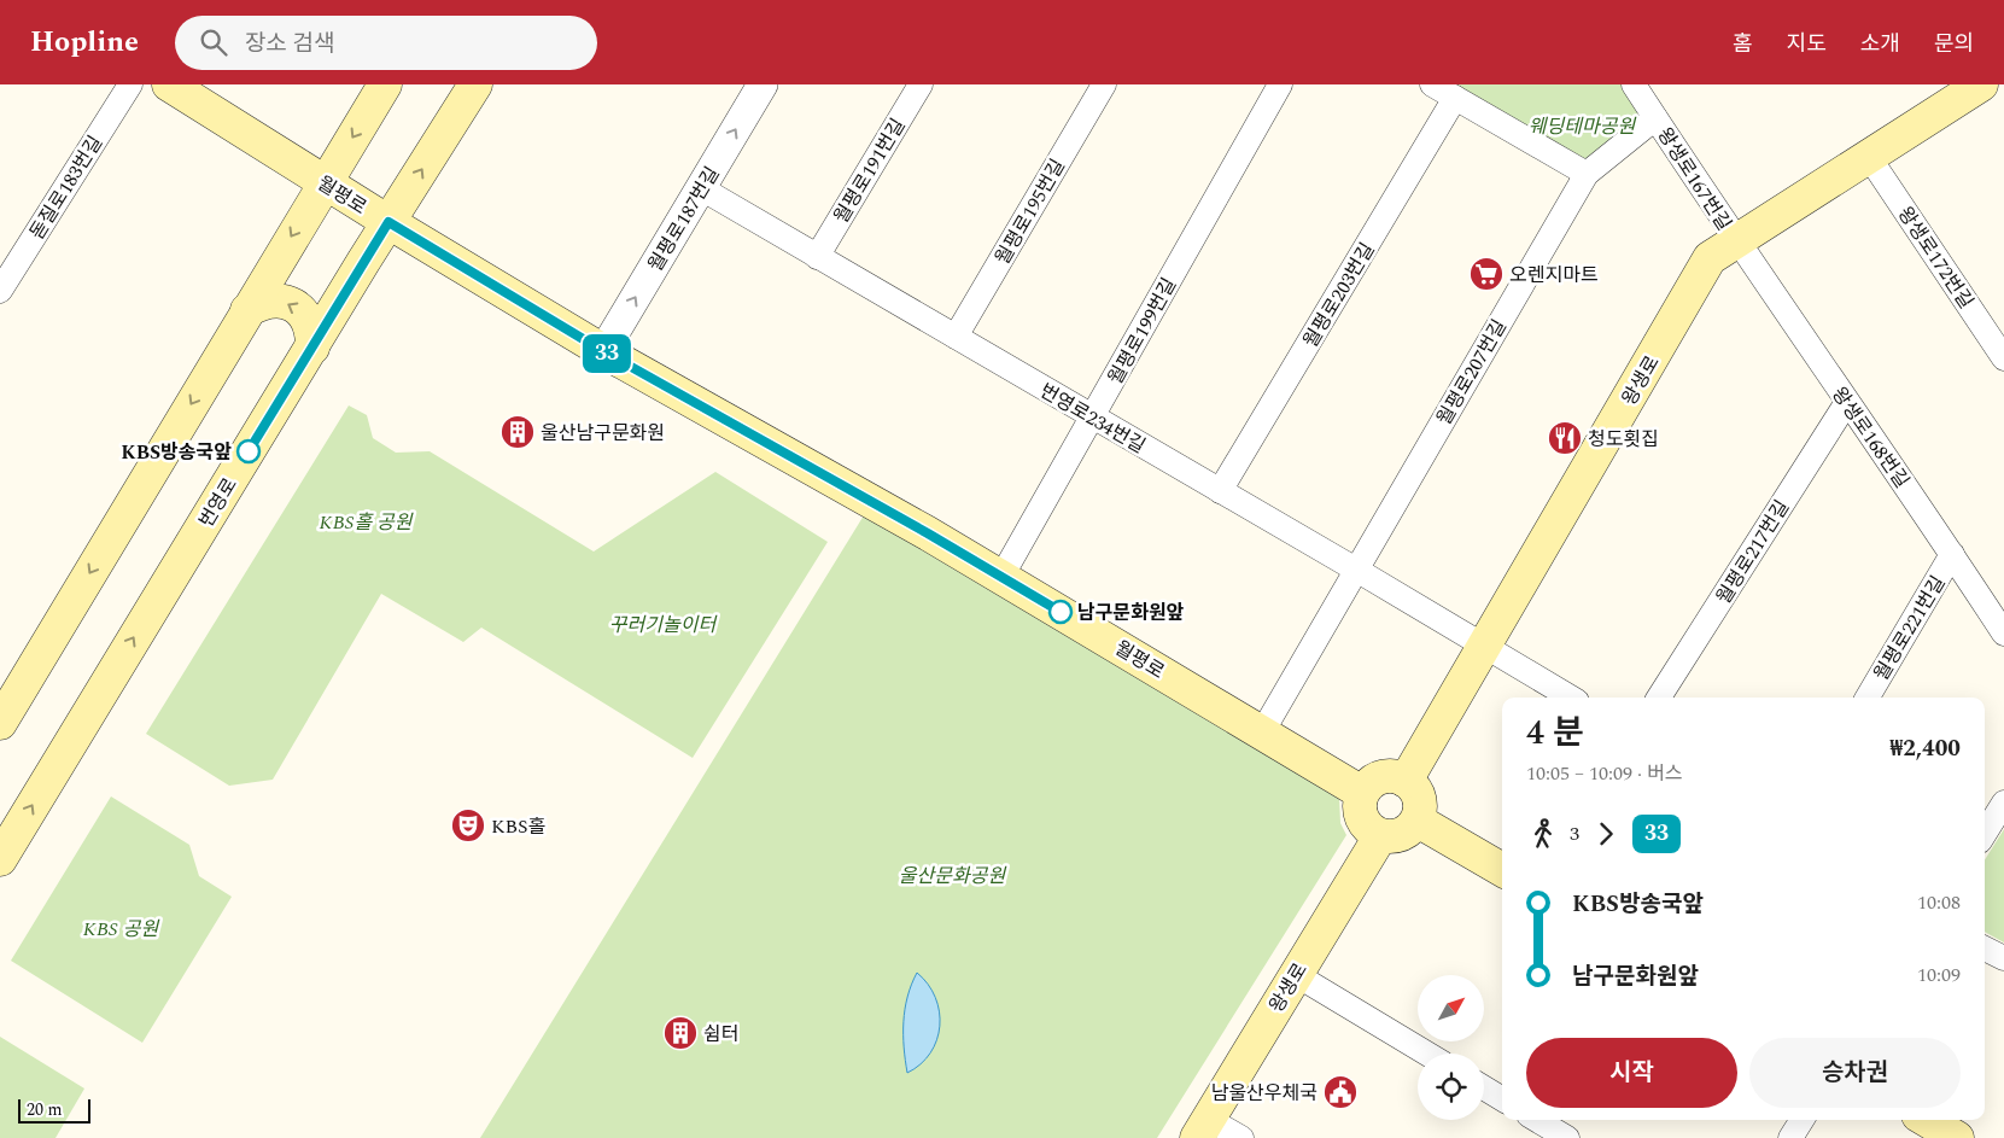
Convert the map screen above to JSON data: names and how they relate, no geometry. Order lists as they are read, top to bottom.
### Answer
{
  "streets": {
    "main road": ["월평로", "왕생로", "번영로"],
    "street": [
      "월평로191번길",
      "왕생로167번길",
      "돋질로183번길",
      "월평로195번길",
      "월평로187번길",
      "왕생로172번길",
      "월평로203번길",
      "월평로199번길",
      "월평로207번길",
      "번영로234번길",
      "왕생로168번길",
      "월평로217번길",
      "월평로221번길"
    ]
  },
  "crossings": [
    ["월평로191번길", "번영로234번길"],
    ["왕생로167번길", "왕생로"],
    ["왕생로167번길", "왕생로168번길"],
    ["월평로", "월평로187번길"],
    ["월평로", "월평로199번길"],
    ["월평로", "월평로207번길"],
    ["월평로", "왕생로"],
    ["월평로", "번영로"],
    ["월평로195번길", "번영로234번길"],
    ["월평로187번길", "번영로234번길"],
    ["왕생로172번길", "왕생로"],
    ["월평로203번길", "번영로234번길"],
    ["월평로199번길", "번영로234번길"],
    ["월평로207번길", "번영로234번길"],
    ["왕생로", "번영로234번길"],
    ["왕생로", "왕생로168번길"],
    ["왕생로168번길", "월평로217번길"],
    ["왕생로168번길", "월평로221번길"]
  ],
  "one_way": ["월평로187번길"],
  "parks": [
    "웨딩테마공원",
    "KBS홀 공원",
    "꾸러기놀이터",
    "울산문화공원",
    "KBS 공원"
  ],
  "places": {
    "supermarket": ["오렌지마트"],
    "building": ["울산남구문화원", "쉼터"],
    "restaurant": ["청도횟집"],
    "other": ["KBS방송국앞", "남구문화원앞"],
    "theatre": ["KBS홀"],
    "public building": ["남울산우체국"]
  },
  "lines": ["bus line 33"],
  "scale_bar": "20 m",
  "north": "top right",
  "page": {
    "header": "Hopline",
    "search": "장소 검색",
    "nav": [
      "홈",
      "지도",
      "소개",
      "문의"
    ],
    "on_map": "33",
    "heading": ["4 분", "10:05 – 10:09 · 버스", "₩2,400"],
    "legs": ["3", "33"],
    "list": [
      {
        "name": "KBS방송국앞",
        "value": "10:08"
      },
      {
        "name": "남구문화원앞",
        "value": "10:09"
      }
    ],
    "buttons": ["시작", "승차권"],
    "scale": "20 m"
  }
}
